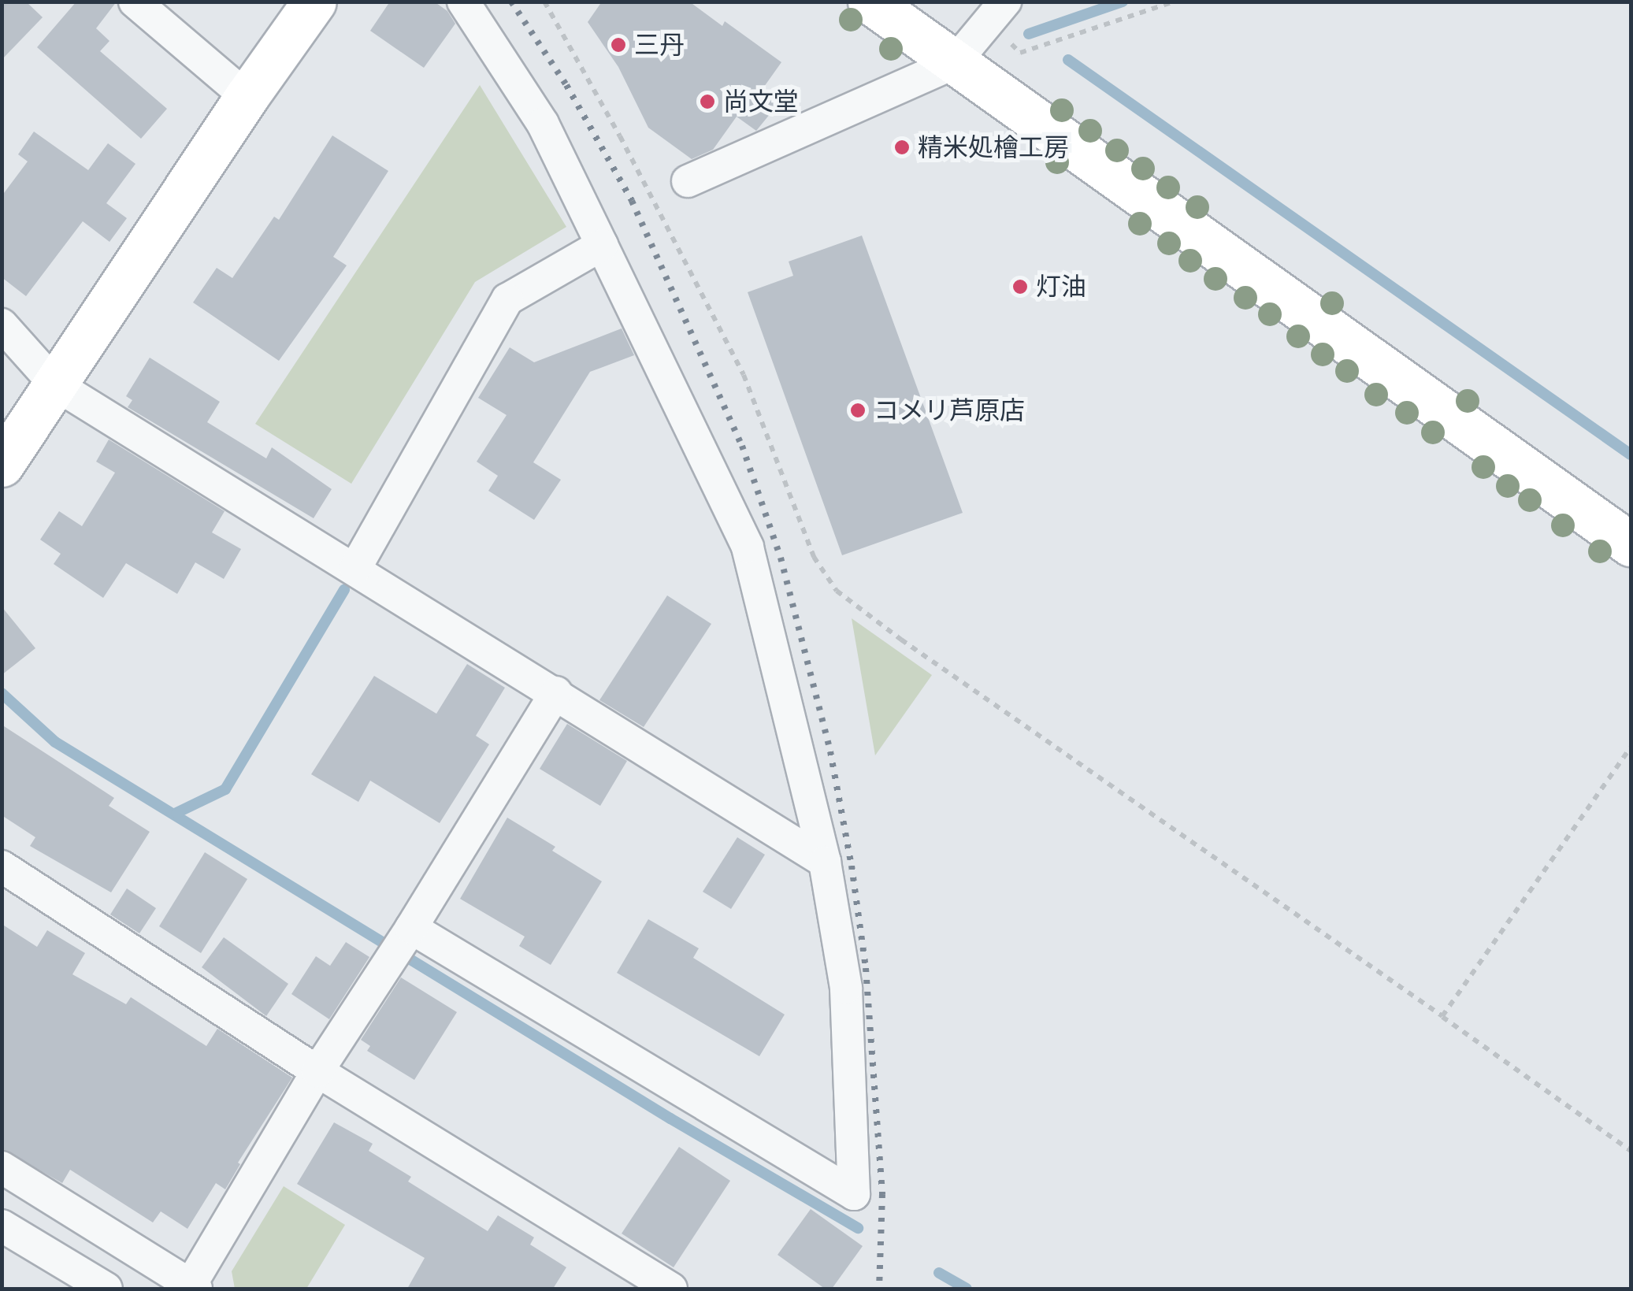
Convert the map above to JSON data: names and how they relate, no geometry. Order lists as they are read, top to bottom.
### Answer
{
  "places": [
    "三丹",
    "尚文堂",
    "精米処檜工房",
    "灯油",
    "コメリ芦原店"
  ]
}
